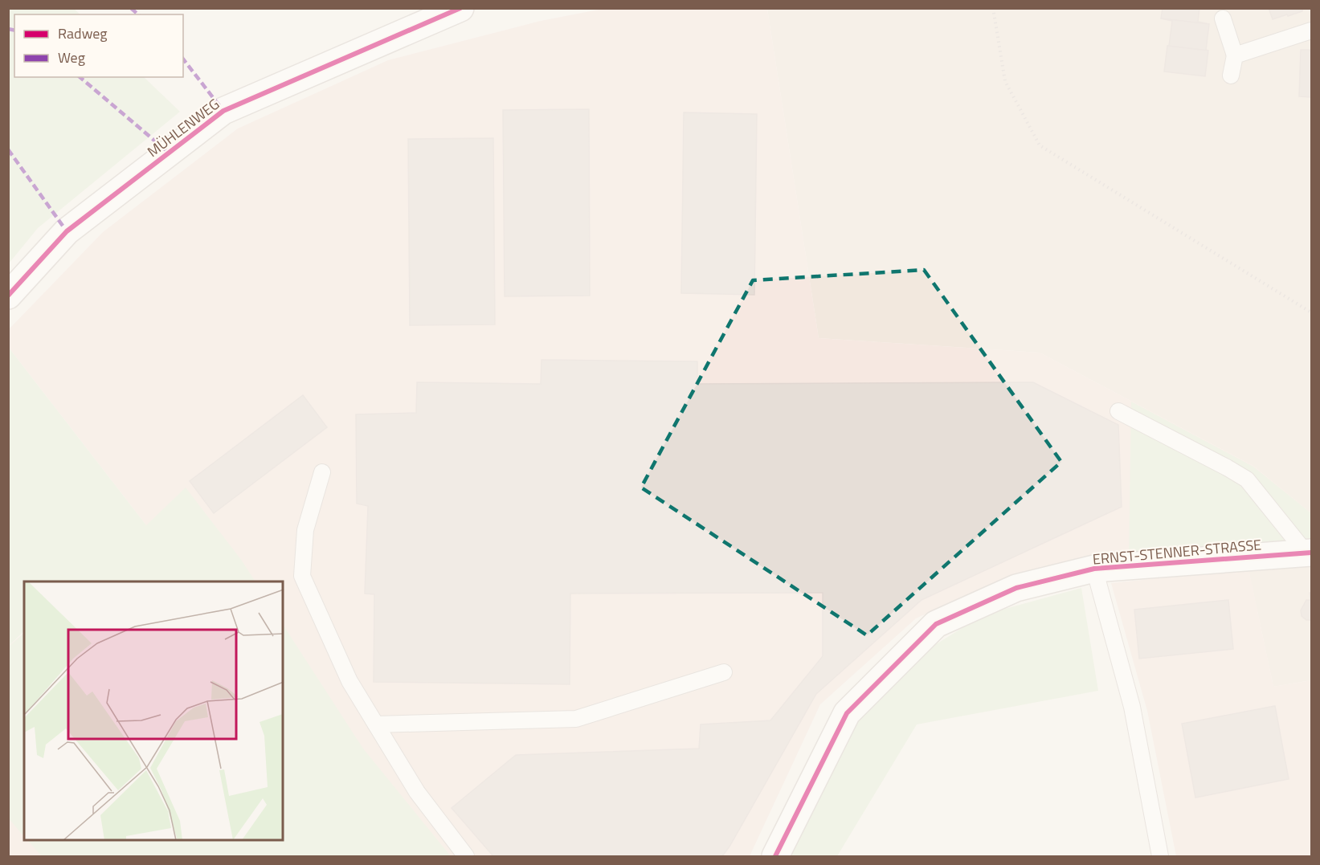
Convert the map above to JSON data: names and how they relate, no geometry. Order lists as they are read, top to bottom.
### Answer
{
  "streets": {
    "street": ["MÜHLENWEG", "ERNST-STENNER-STRASSE"]
  },
  "legend": ["Radweg", "Weg"]
}
